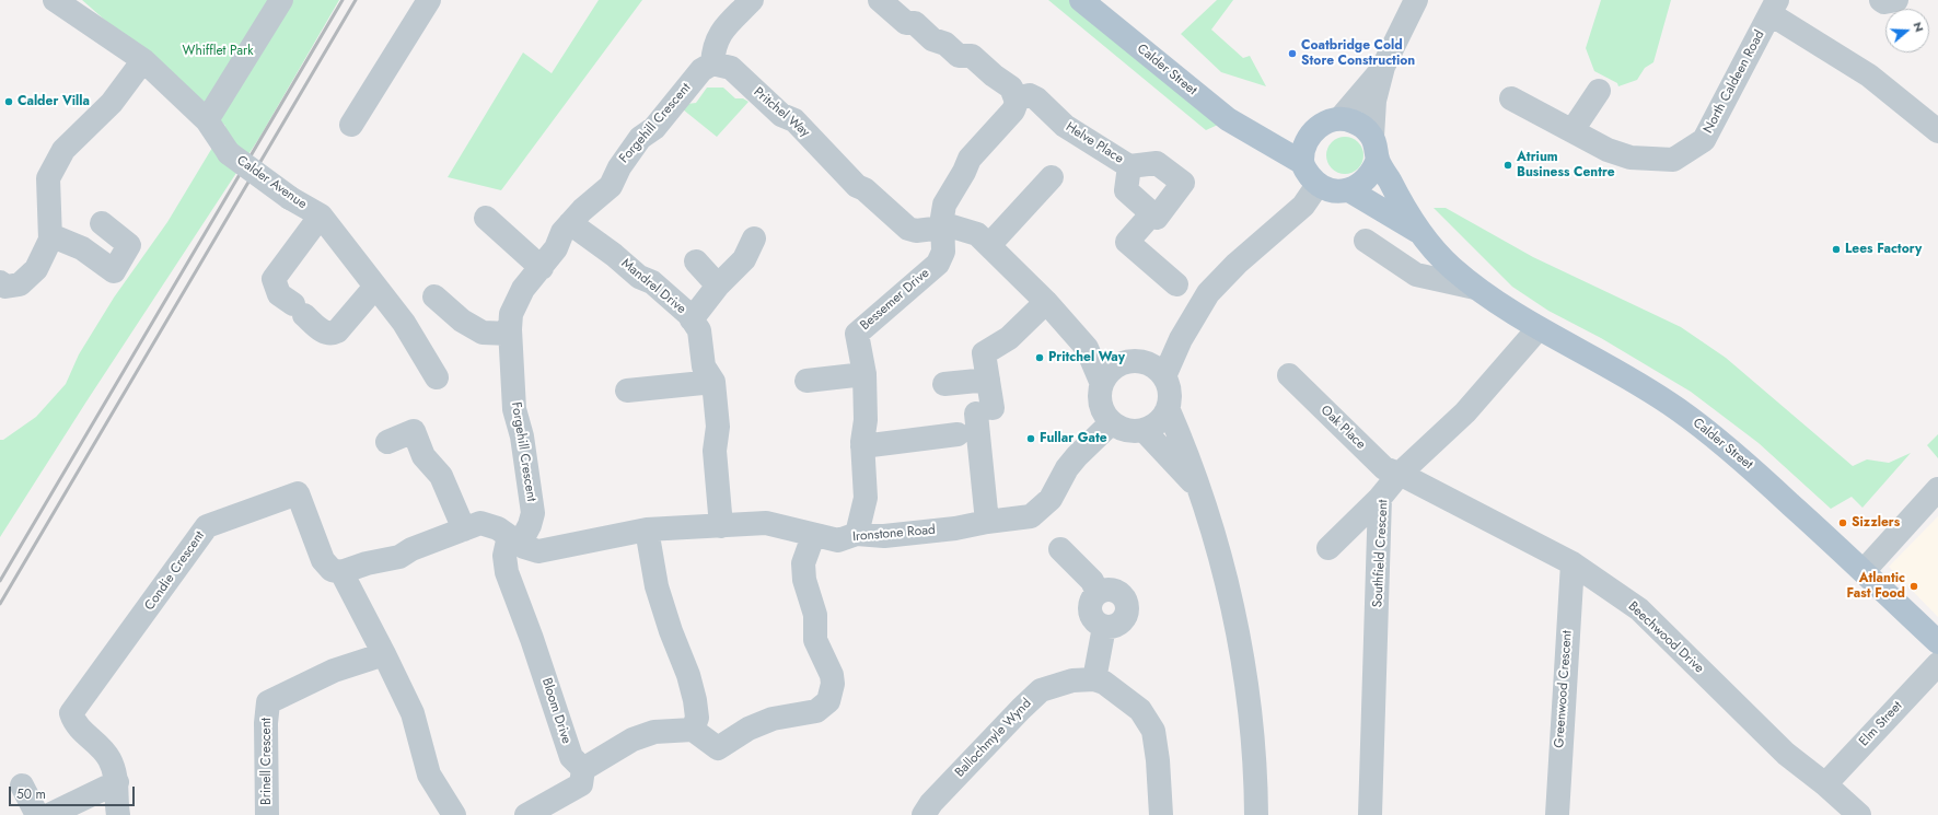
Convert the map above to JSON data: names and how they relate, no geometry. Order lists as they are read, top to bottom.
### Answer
{
  "streets": {
    "main road": ["Calder Street"],
    "street": [
      "North Caldeen Road",
      "Pritchel Way",
      "Forgehill Crescent",
      "Helve Place",
      "Calder Avenue",
      "Mandrel Drive",
      "Bessemer Drive",
      "Oak Place",
      "Ironstone Road",
      "Southfield Crescent",
      "Condie Crescent",
      "Beechwood Drive",
      "Greenwood Crescent",
      "Bloom Drive",
      "Elm Street",
      "Ballochmyle Wynd",
      "Brinell Crescent"
    ]
  },
  "crossings": [
    ["Calder Street", "Southfield Crescent"],
    ["Pritchel Way", "Forgehill Crescent"],
    ["Pritchel Way", "Bessemer Drive"],
    ["Pritchel Way", "Ironstone Road"],
    ["Forgehill Crescent", "Mandrel Drive"],
    ["Forgehill Crescent", "Ironstone Road"],
    ["Forgehill Crescent", "Bloom Drive"],
    ["Mandrel Drive", "Ironstone Road"],
    ["Bessemer Drive", "Ironstone Road"],
    ["Oak Place", "Southfield Crescent"],
    ["Oak Place", "Beechwood Drive"],
    ["Ironstone Road", "Bloom Drive"],
    ["Southfield Crescent", "Beechwood Drive"],
    ["Beechwood Drive", "Greenwood Crescent"],
    ["Beechwood Drive", "Elm Street"]
  ],
  "parks": ["Whifflet Park"],
  "places": [
    "Coatbridge Cold Store Construction",
    "Calder Villa",
    "Atrium Business Centre",
    "Lees Factory",
    "Pritchel Way",
    "Fullar Gate",
    "Sizzlers",
    "Atlantic Fast Food"
  ],
  "scale_bar": "50 m",
  "north": "right"
}
